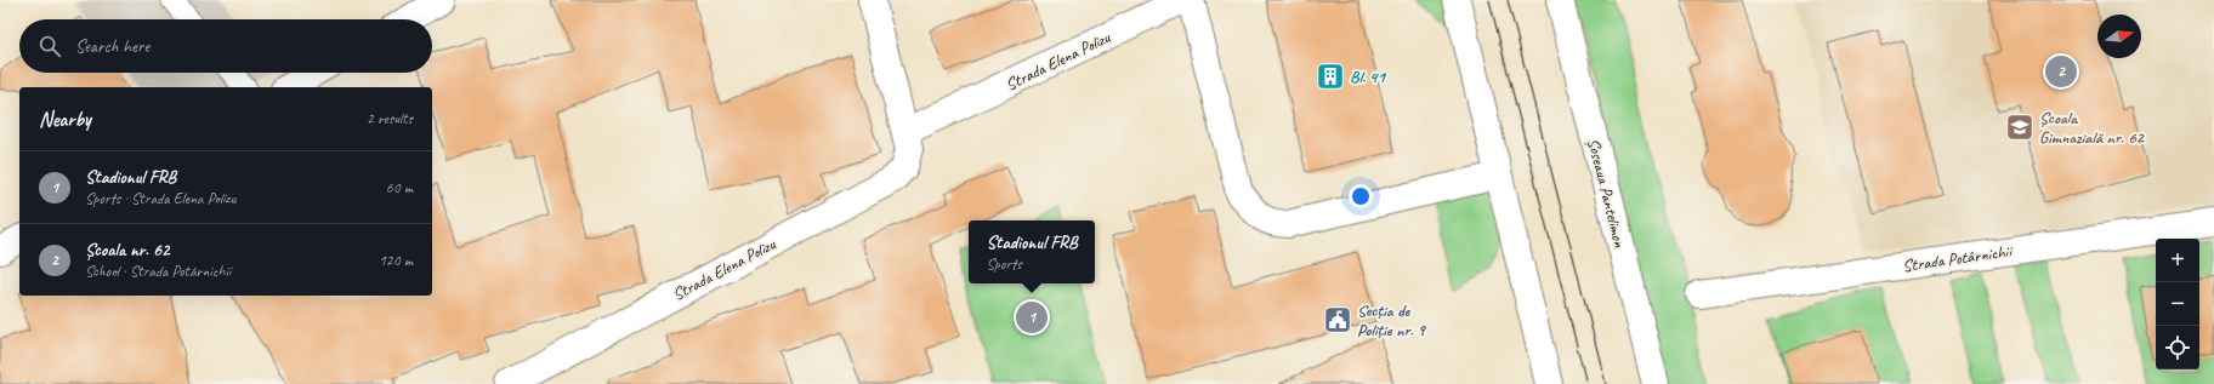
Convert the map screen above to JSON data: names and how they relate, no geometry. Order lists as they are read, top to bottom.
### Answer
{
  "streets": {
    "street": ["Strada Elena Polizu", "Șoseaua Pantelimon", "Strada Potârnichii"]
  },
  "places": {
    "building": ["Bl. 41"],
    "school or university": ["Școala Gimnazială nr. 62"],
    "public building": ["Secția de Poliție nr. 9"]
  },
  "north": "right",
  "page": {
    "search": "Search here",
    "pins": ["2", "1"],
    "heading": ["Nearby", "2 results"],
    "list": [
      {
        "mark": "1",
        "name": "Stadionul FRB",
        "note": "Sports · Strada Elena Polizu",
        "value": "60 m"
      },
      {
        "mark": "2",
        "name": "Școala nr. 62",
        "note": "School · Strada Potârnichii",
        "value": "120 m"
      }
    ],
    "popup": ["Stadionul FRB", "Sports"],
    "map_buttons": ["+", "−"]
  }
}
